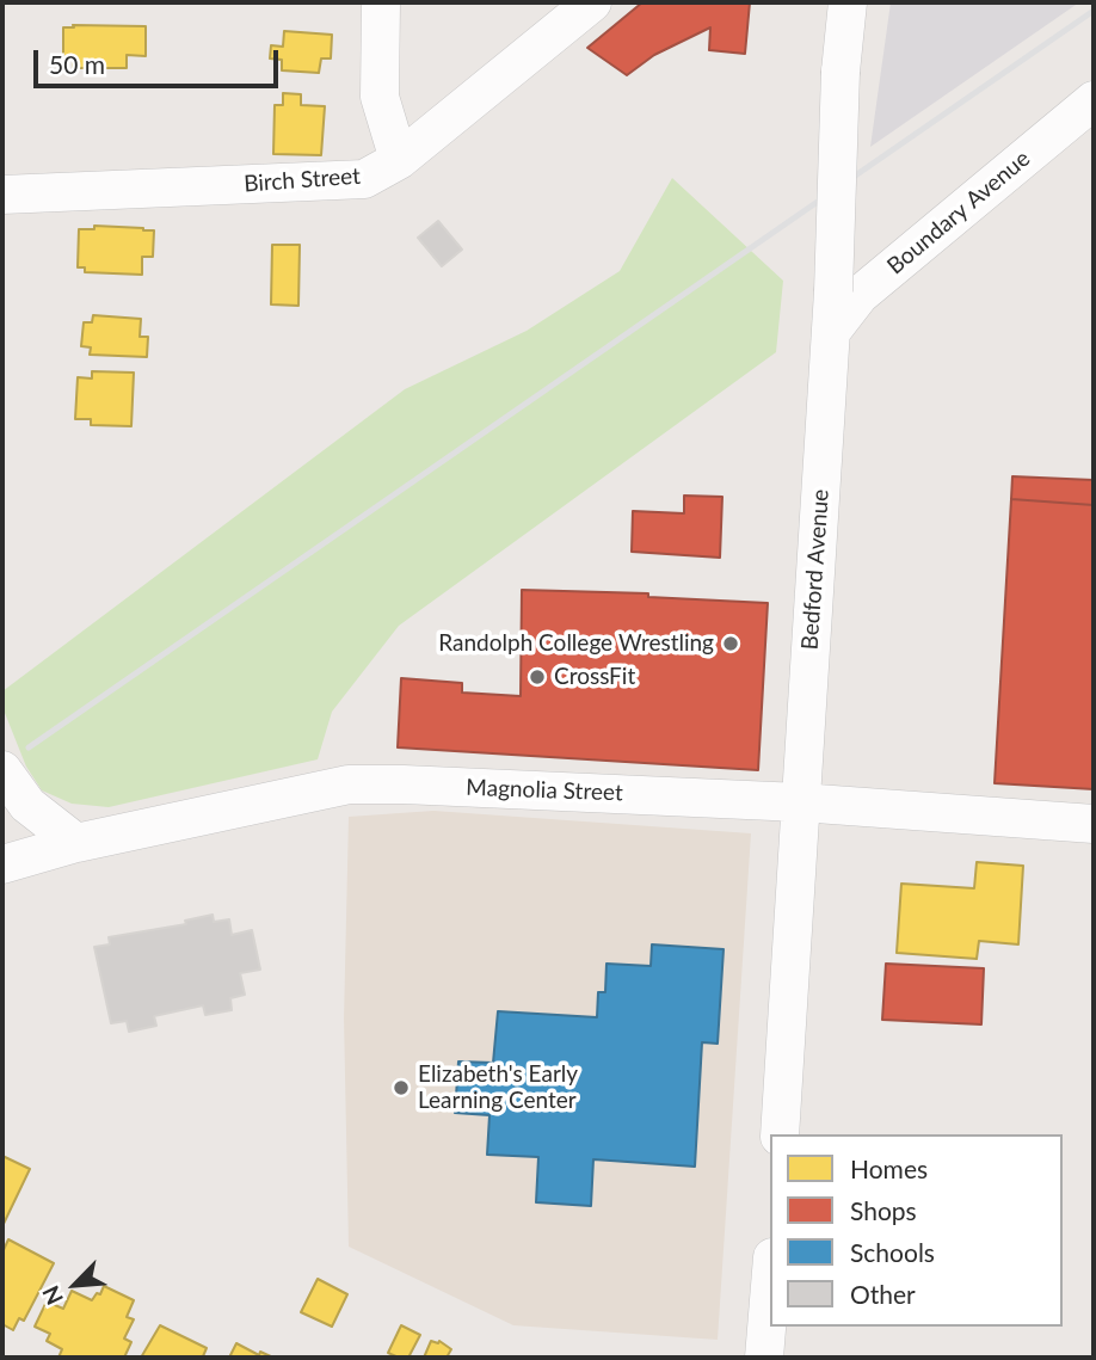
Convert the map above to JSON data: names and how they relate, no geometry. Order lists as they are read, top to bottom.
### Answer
{
  "streets": {
    "street": [
      "Birch Street",
      "Boundary Avenue",
      "Bedford Avenue",
      "Magnolia Street"
    ]
  },
  "crossings": [
    ["Boundary Avenue", "Bedford Avenue"],
    ["Bedford Avenue", "Magnolia Street"]
  ],
  "places": ["Randolph College Wrestling", "CrossFit", "Elizabeth's Early Learning Center"],
  "legend": [
    "Homes",
    "Shops",
    "Schools",
    "Other"
  ],
  "scale_bar": "50 m",
  "north": "bottom left"
}
